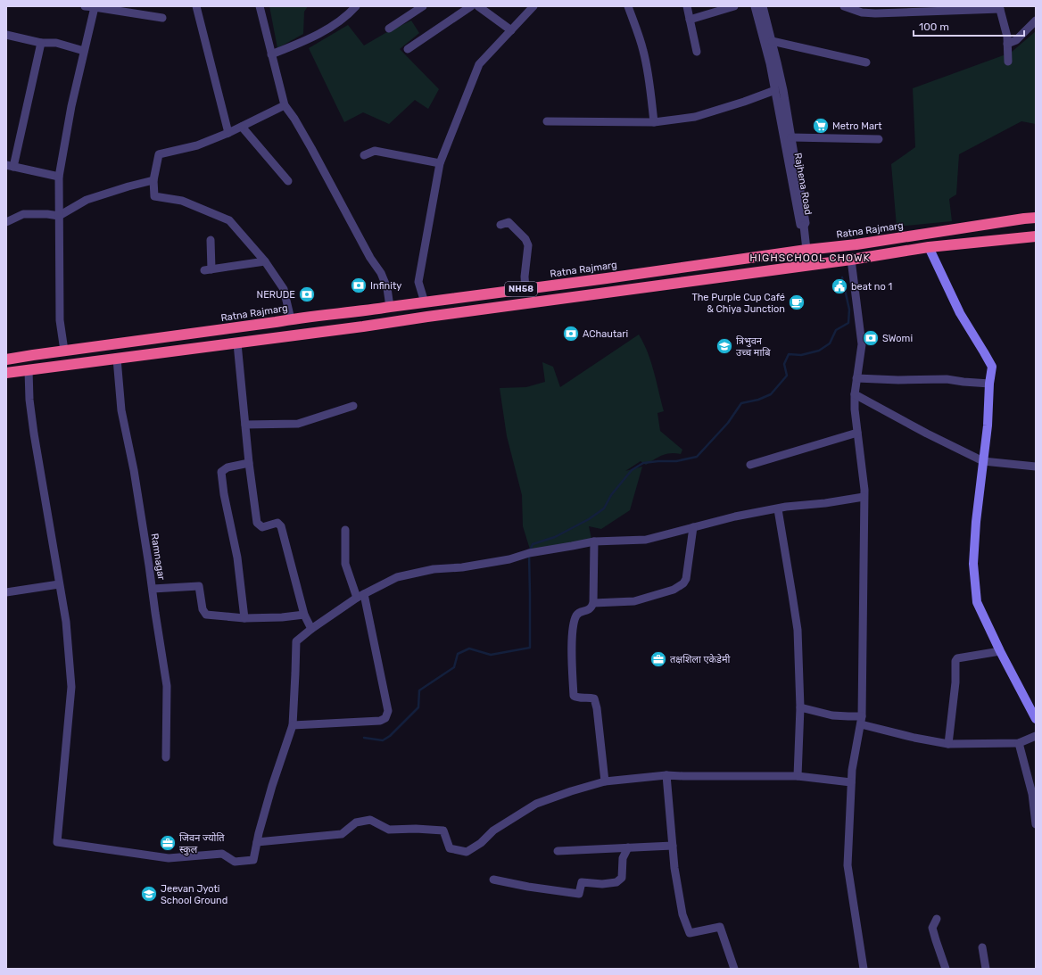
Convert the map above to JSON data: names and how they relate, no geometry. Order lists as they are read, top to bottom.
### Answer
{
  "streets": {
    "highway": ["Ratna Rajmarg", "NH58"],
    "street": ["Rajhena Road", "Ramnagar"]
  },
  "crossings": [
    ["Rajhena Road", "Ratna Rajmarg"],
    ["NH58", "Ramnagar"]
  ],
  "districts": ["HIGHSCHOOL CHOWK"],
  "places": {
    "supermarket": ["Metro Mart"],
    "bank": [
      "Infinity",
      "NERUDE",
      "AChautari",
      "SWomi"
    ],
    "public building": ["beat no 1"],
    "cafe": ["The Purple Cup Café & Chiya Junction"],
    "school or university": ["त्रिभुवन उच्च माबि", "Jeevan Jyoti School Ground"],
    "office": ["तक्षशिला एकेडेमी", "जिवन ज्योति स्कुल"]
  },
  "scale_bar": "100 m"
}
